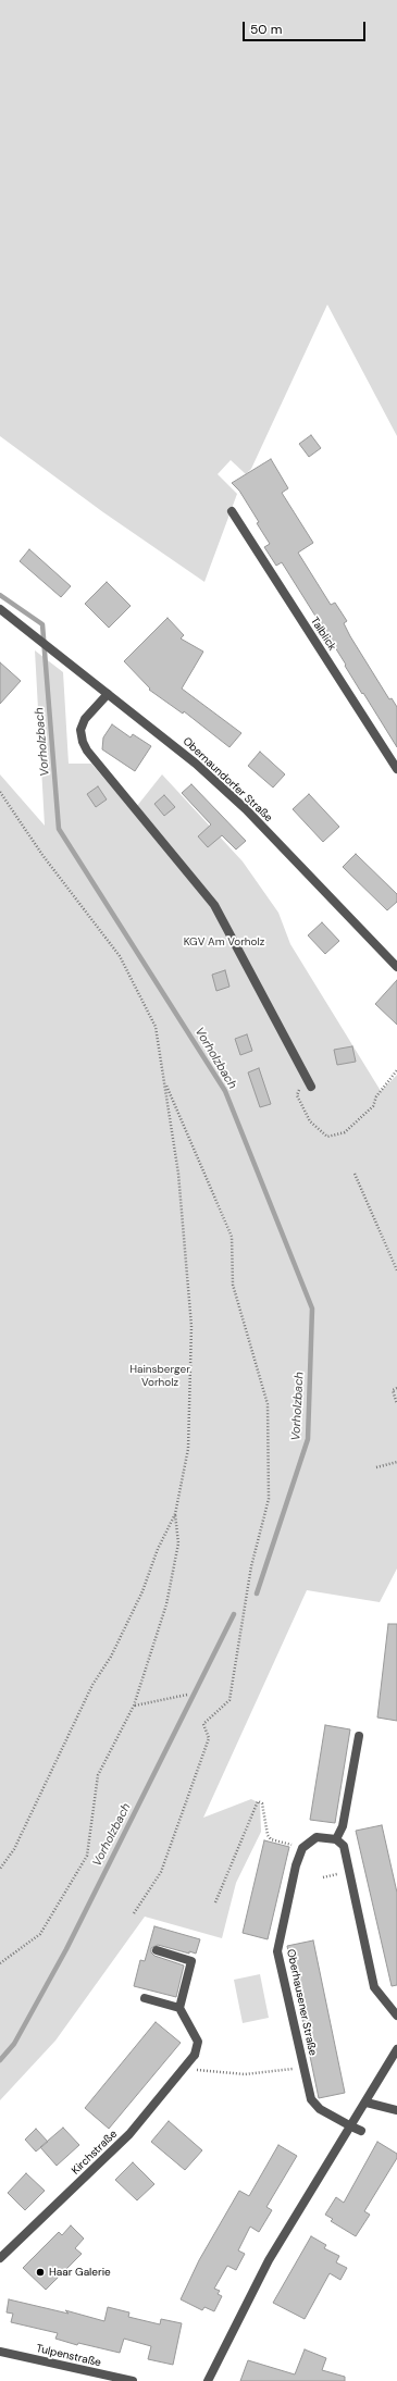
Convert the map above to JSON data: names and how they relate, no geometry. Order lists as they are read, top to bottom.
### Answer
{
  "streets": {
    "street": [
      "Talblick",
      "Obernaundorfer Straße",
      "Oberhausener Straße",
      "Kirchstraße",
      "Tulpenstraße"
    ]
  },
  "water": ["Vorholzbach"],
  "parks": ["KGV Am Vorholz", "Hainsberger Vorholz"],
  "places": ["Haar Galerie"],
  "scale_bar": "50 m"
}
